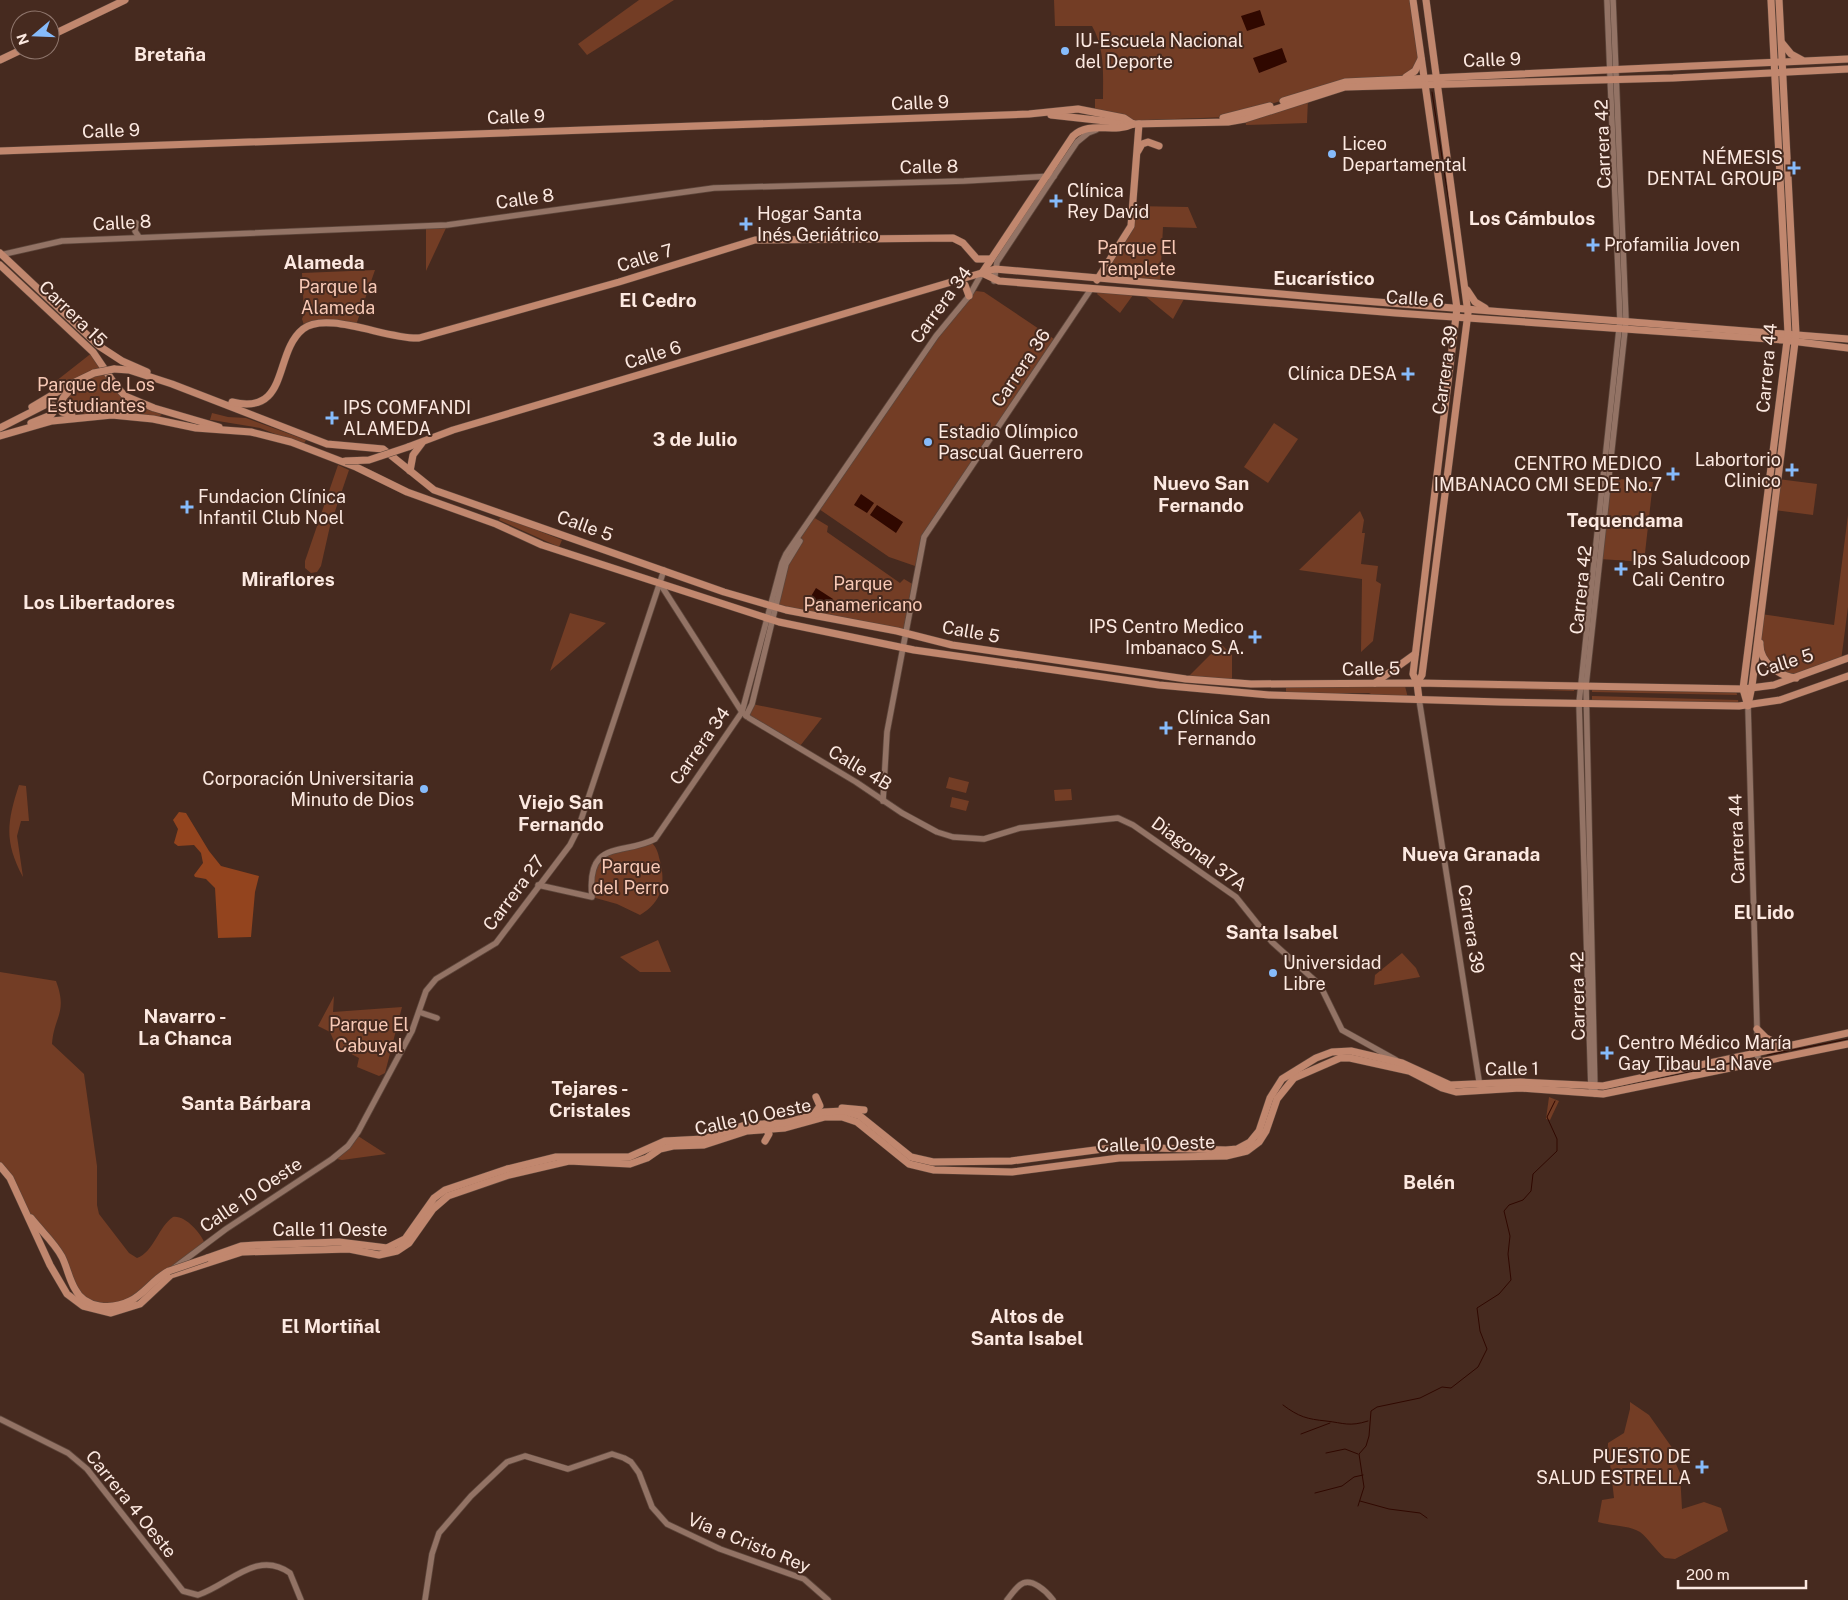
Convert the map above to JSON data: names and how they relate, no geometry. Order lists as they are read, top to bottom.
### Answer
{
  "streets": {
    "main road": [
      "Calle 9",
      "Calle 7",
      "Calle 6",
      "Carrera 34",
      "Carrera 15",
      "Carrera 36",
      "Carrera 44",
      "Carrera 39",
      "Calle 5",
      "Calle 1",
      "Calle 10 Oeste",
      "Calle 11 Oeste"
    ],
    "street": [
      "Carrera 42",
      "Calle 8",
      "Calle 4B",
      "Diagonal 37A",
      "Carrera 27",
      "Carrera 4 Oeste",
      "Vía a Cristo Rey"
    ]
  },
  "crossings": [
    ["Calle 9", "Carrera 42"],
    ["Calle 9", "Carrera 34"],
    ["Calle 9", "Carrera 36"],
    ["Calle 9", "Carrera 44"],
    ["Calle 9", "Carrera 39"],
    ["Carrera 42", "Calle 6"],
    ["Carrera 42", "Calle 5"],
    ["Carrera 42", "Calle 1"],
    ["Calle 8", "Carrera 34"],
    ["Calle 8", "Carrera 15"],
    ["Calle 7", "Carrera 34"],
    ["Calle 7", "Calle 5"],
    ["Calle 6", "Carrera 34"],
    ["Calle 6", "Carrera 15"],
    ["Calle 6", "Carrera 36"],
    ["Calle 6", "Carrera 44"],
    ["Calle 6", "Carrera 39"],
    ["Calle 6", "Calle 5"],
    ["Carrera 34", "Carrera 36"],
    ["Carrera 34", "Calle 5"],
    ["Carrera 34", "Calle 4B"],
    ["Carrera 34", "Carrera 27"],
    ["Carrera 15", "Calle 5"],
    ["Carrera 36", "Calle 5"],
    ["Carrera 36", "Calle 4B"],
    ["Carrera 44", "Calle 5"],
    ["Carrera 44", "Calle 1"],
    ["Carrera 39", "Calle 5"],
    ["Carrera 39", "Calle 1"],
    ["Calle 5", "Calle 4B"],
    ["Calle 5", "Carrera 27"],
    ["Calle 4B", "Diagonal 37A"],
    ["Calle 4B", "Carrera 27"],
    ["Diagonal 37A", "Calle 1"],
    ["Carrera 27", "Calle 10 Oeste"],
    ["Calle 1", "Calle 10 Oeste"],
    ["Calle 10 Oeste", "Calle 11 Oeste"]
  ],
  "districts": [
    "Bretaña",
    "Los Cámbulos",
    "Alameda",
    "Eucarístico",
    "El Cedro",
    "3 de Julio",
    "Nuevo San Fernando",
    "Tequendama",
    "Miraflores",
    "Los Libertadores",
    "Viejo San Fernando",
    "Nueva Granada",
    "El Lido",
    "Santa Isabel",
    "Navarro - La Chanca",
    "Tejares - Cristales",
    "Santa Bárbara",
    "Belén",
    "Altos de Santa Isabel",
    "El Mortiñal"
  ],
  "parks": [
    "Parque El Templete",
    "Parque la Alameda",
    "Parque de Los Estudiantes",
    "Parque Panamericano",
    "Parque del Perro",
    "Parque El Cabuyal"
  ],
  "places": {
    "other": [
      "IU-Escuela Nacional del Deporte",
      "Liceo Departamental",
      "Estadio Olímpico Pascual Guerrero",
      "Corporación Universitaria Minuto de Dios",
      "Universidad Libre"
    ],
    "health": [
      "NÉMESIS DENTAL GROUP",
      "Clínica Rey David",
      "Hogar Santa Inés Geriátrico",
      "Profamilia Joven",
      "Clínica DESA",
      "IPS COMFANDI ALAMEDA",
      "Labortorio Clinico",
      "CENTRO MEDICO IMBANACO CMI SEDE No.7",
      "Fundacion Clínica Infantil Club Noel",
      "Ips Saludcoop Cali Centro",
      "IPS Centro Medico Imbanaco S.A.",
      "Clínica San Fernando",
      "Centro Médico María Gay Tibau La Nave",
      "PUESTO DE SALUD ESTRELLA"
    ]
  },
  "scale_bar": "200 m",
  "north": "left"
}
